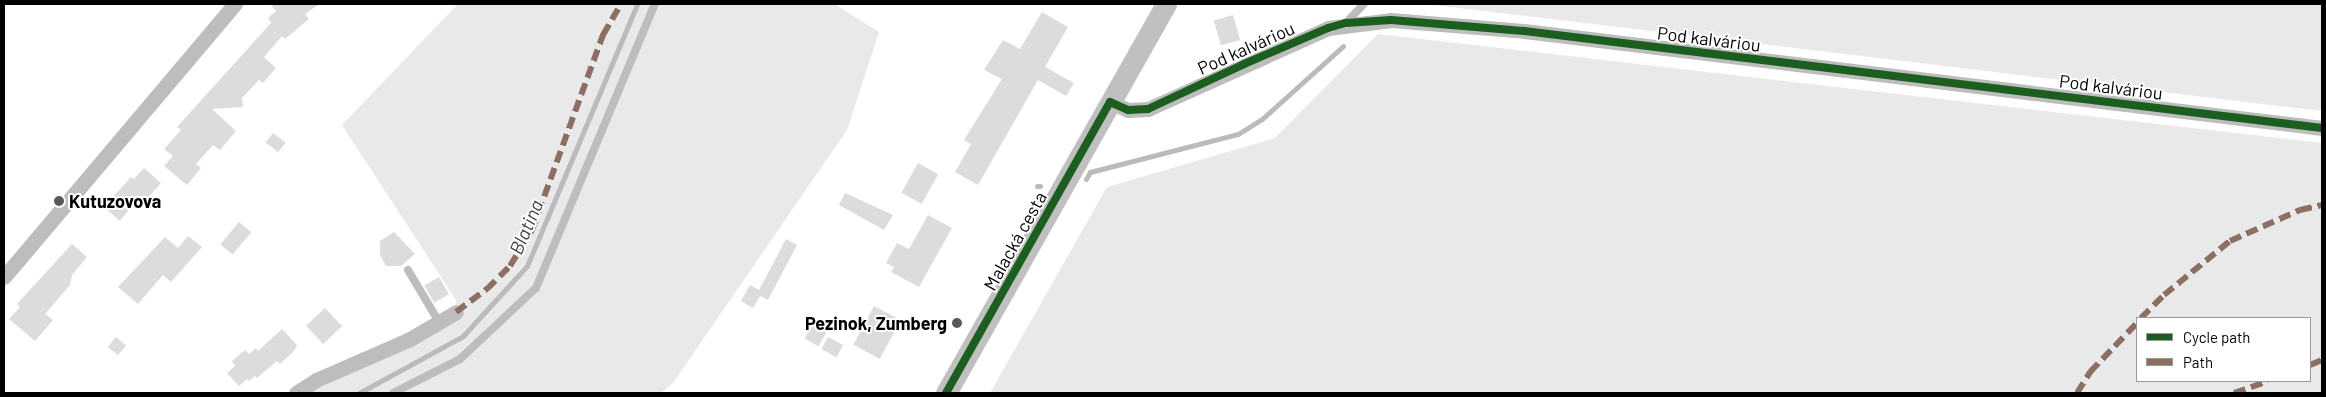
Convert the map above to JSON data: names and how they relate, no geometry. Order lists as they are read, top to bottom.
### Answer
{
  "streets": {
    "main road": ["Malacká cesta"],
    "street": ["Pod kalváriou"]
  },
  "crossings": [
    ["Pod kalváriou", "Malacká cesta"]
  ],
  "water": ["Blatina"],
  "places": ["Kutuzovova", "Pezinok, Zumberg"],
  "legend": ["Cycle path", "Path"]
}
